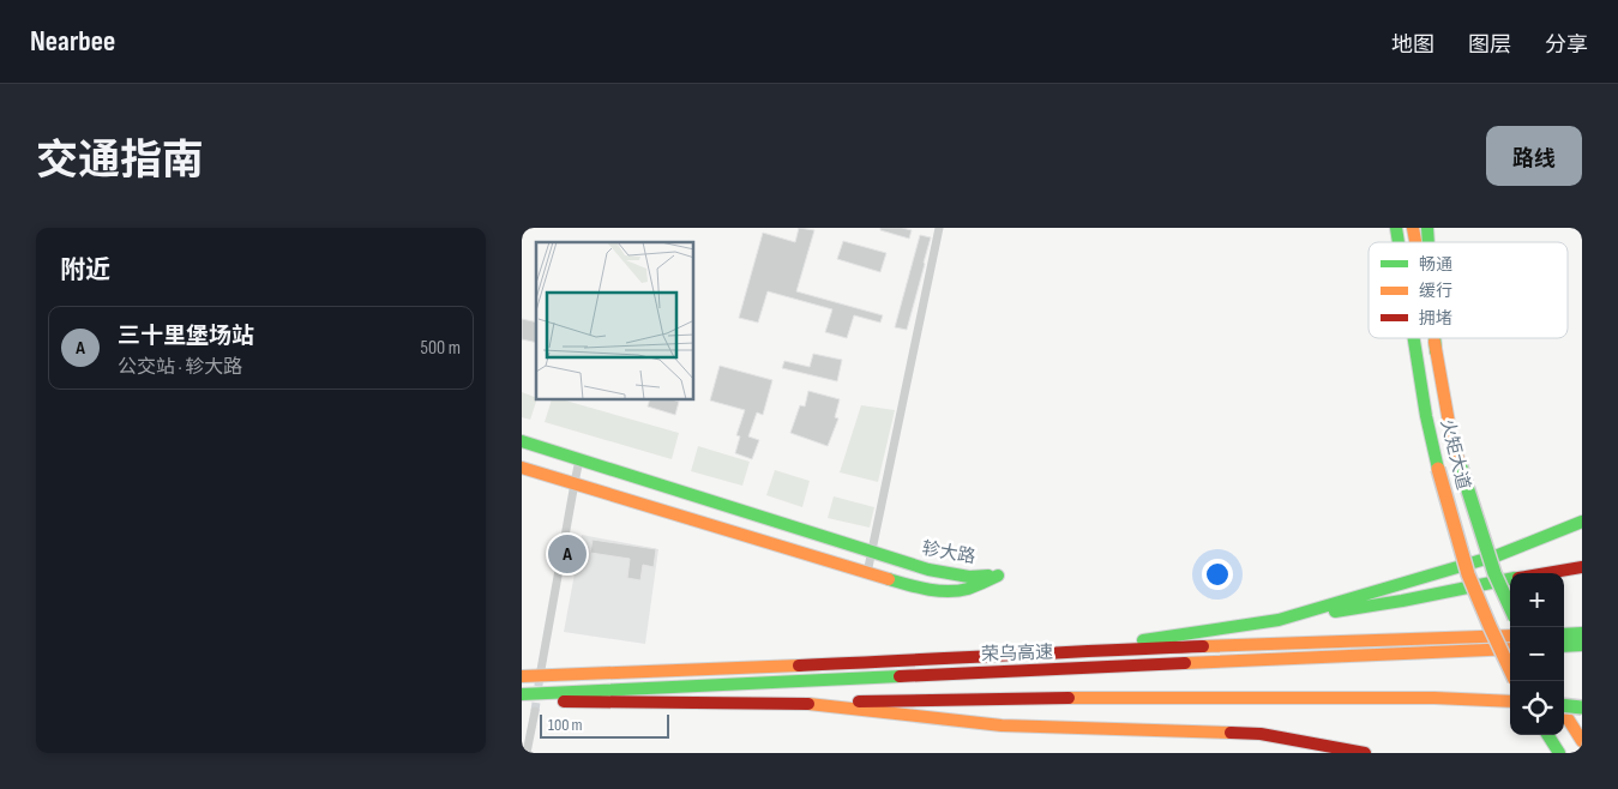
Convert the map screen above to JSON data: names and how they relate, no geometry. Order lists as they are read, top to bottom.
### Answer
{
  "streets": {
    "main road": ["火矩大道", "轸大路", "荣乌高速"]
  },
  "legend": ["畅通", "缓行", "拥堵"],
  "scale_bar": "100 m",
  "page": {
    "header": "Nearbee",
    "nav": ["地图", "图层", "分享"],
    "title": "交通指南",
    "buttons": "路线",
    "heading": "附近",
    "list": [
      {
        "mark": "A",
        "name": "三十里堡场站",
        "note": "公交站 · 轸大路",
        "value": "500 m"
      }
    ],
    "pins": "A",
    "map_buttons": ["+", "−"],
    "scale": "100 m"
  }
}
